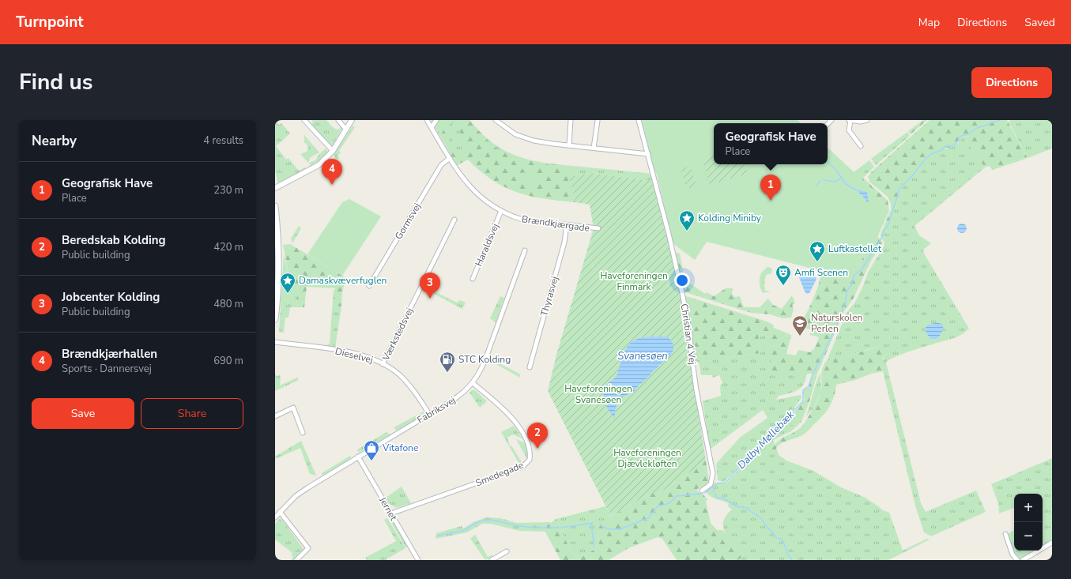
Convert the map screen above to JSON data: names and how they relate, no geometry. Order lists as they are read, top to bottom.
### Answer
{
  "streets": {
    "street": [
      "Gormsvej",
      "Brændkjærgade",
      "Haraldsvej",
      "Thyrasvej",
      "Værkstedsvej",
      "Christian 4 Vej",
      "Dieselvej",
      "Fabriksvej",
      "Smedegade",
      "Jernet"
    ]
  },
  "crossings": [
    ["Gormsvej", "Brændkjærgade"],
    ["Brændkjærgade", "Haraldsvej"],
    ["Brændkjærgade", "Thyrasvej"],
    ["Værkstedsvej", "Dieselvej"],
    ["Dieselvej", "Fabriksvej"],
    ["Fabriksvej", "Smedegade"],
    ["Fabriksvej", "Jernet"],
    ["Smedegade", "Jernet"]
  ],
  "water": ["Svanesøen", "Dalby Møllebæk"],
  "parks": ["Haveforeningen Finmark", "Haveforeningen Svanesøen", "Haveforeningen Djævlekløften"],
  "places": {
    "place": ["Kolding Miniby", "Luftkastellet", "Damaskvæverfuglen"],
    "theatre": ["Amfi Scenen"],
    "school or university": ["Naturskolen Perlen"],
    "fuel station": ["STC Kolding"],
    "shop": ["Vitafone"]
  },
  "page": {
    "header": "Turnpoint",
    "nav": ["Map", "Directions", "Saved"],
    "title": "Find us",
    "buttons": [
      "Directions",
      ["Save", "Share"]
    ],
    "heading": ["Nearby", "4 results"],
    "popup": ["Geografisk Have", "Place"],
    "pins": [
      "4",
      "1",
      "3",
      "2"
    ],
    "list": [
      {
        "mark": "1",
        "name": "Geografisk Have",
        "note": "Place",
        "value": "230 m"
      },
      {
        "mark": "2",
        "name": "Beredskab Kolding",
        "note": "Public building",
        "value": "420 m"
      },
      {
        "mark": "3",
        "name": "Jobcenter Kolding",
        "note": "Public building",
        "value": "480 m"
      },
      {
        "mark": "4",
        "name": "Brændkjærhallen",
        "note": "Sports · Dannersvej",
        "value": "690 m"
      }
    ],
    "map_buttons": ["+", "−"]
  }
}
